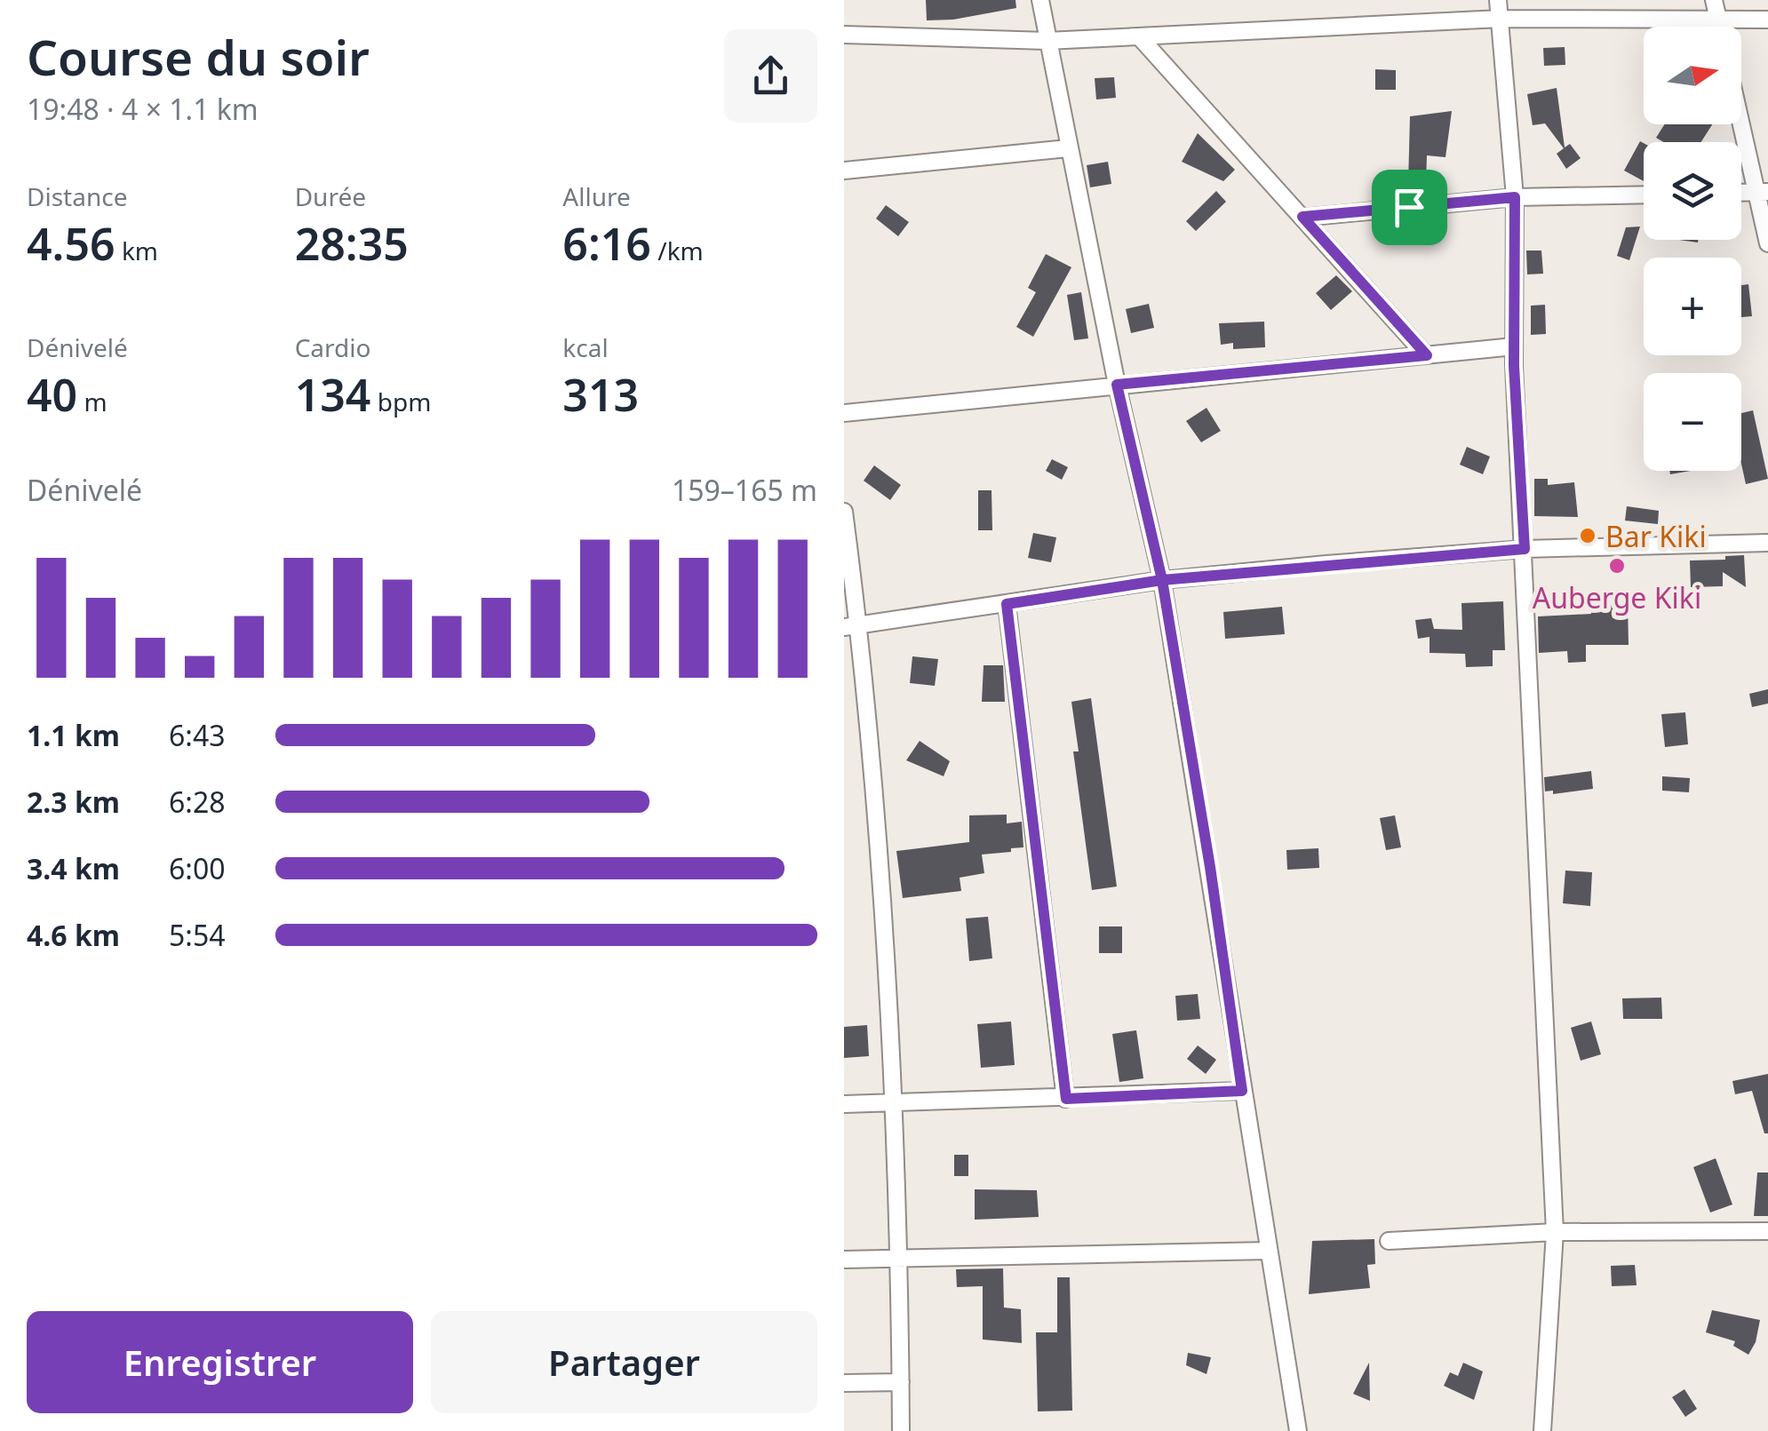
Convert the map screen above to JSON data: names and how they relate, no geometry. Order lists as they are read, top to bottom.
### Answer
{
  "places": ["Bar Kiki", "Auberge Kiki"],
  "north": "right",
  "page": {
    "heading": ["Course du soir", "19:48 · 4 × 1.1 km"],
    "map_buttons": ["+", "−"],
    "stats": [
      ["Distance", "4.56 km"],
      ["Durée", "28:35"],
      ["Allure", "6:16 /km"],
      ["Dénivelé", "40 m"],
      ["Cardio", "134 bpm"],
      ["kcal", "313"]
    ],
    "chart": ["Dénivelé", "159–165 m"],
    "list": [
      {
        "name": "1.1 km",
        "note": "6:43"
      },
      {
        "name": "2.3 km",
        "note": "6:28"
      },
      {
        "name": "3.4 km",
        "note": "6:00"
      },
      {
        "name": "4.6 km",
        "note": "5:54"
      }
    ],
    "buttons": ["Enregistrer", "Partager"]
  }
}
